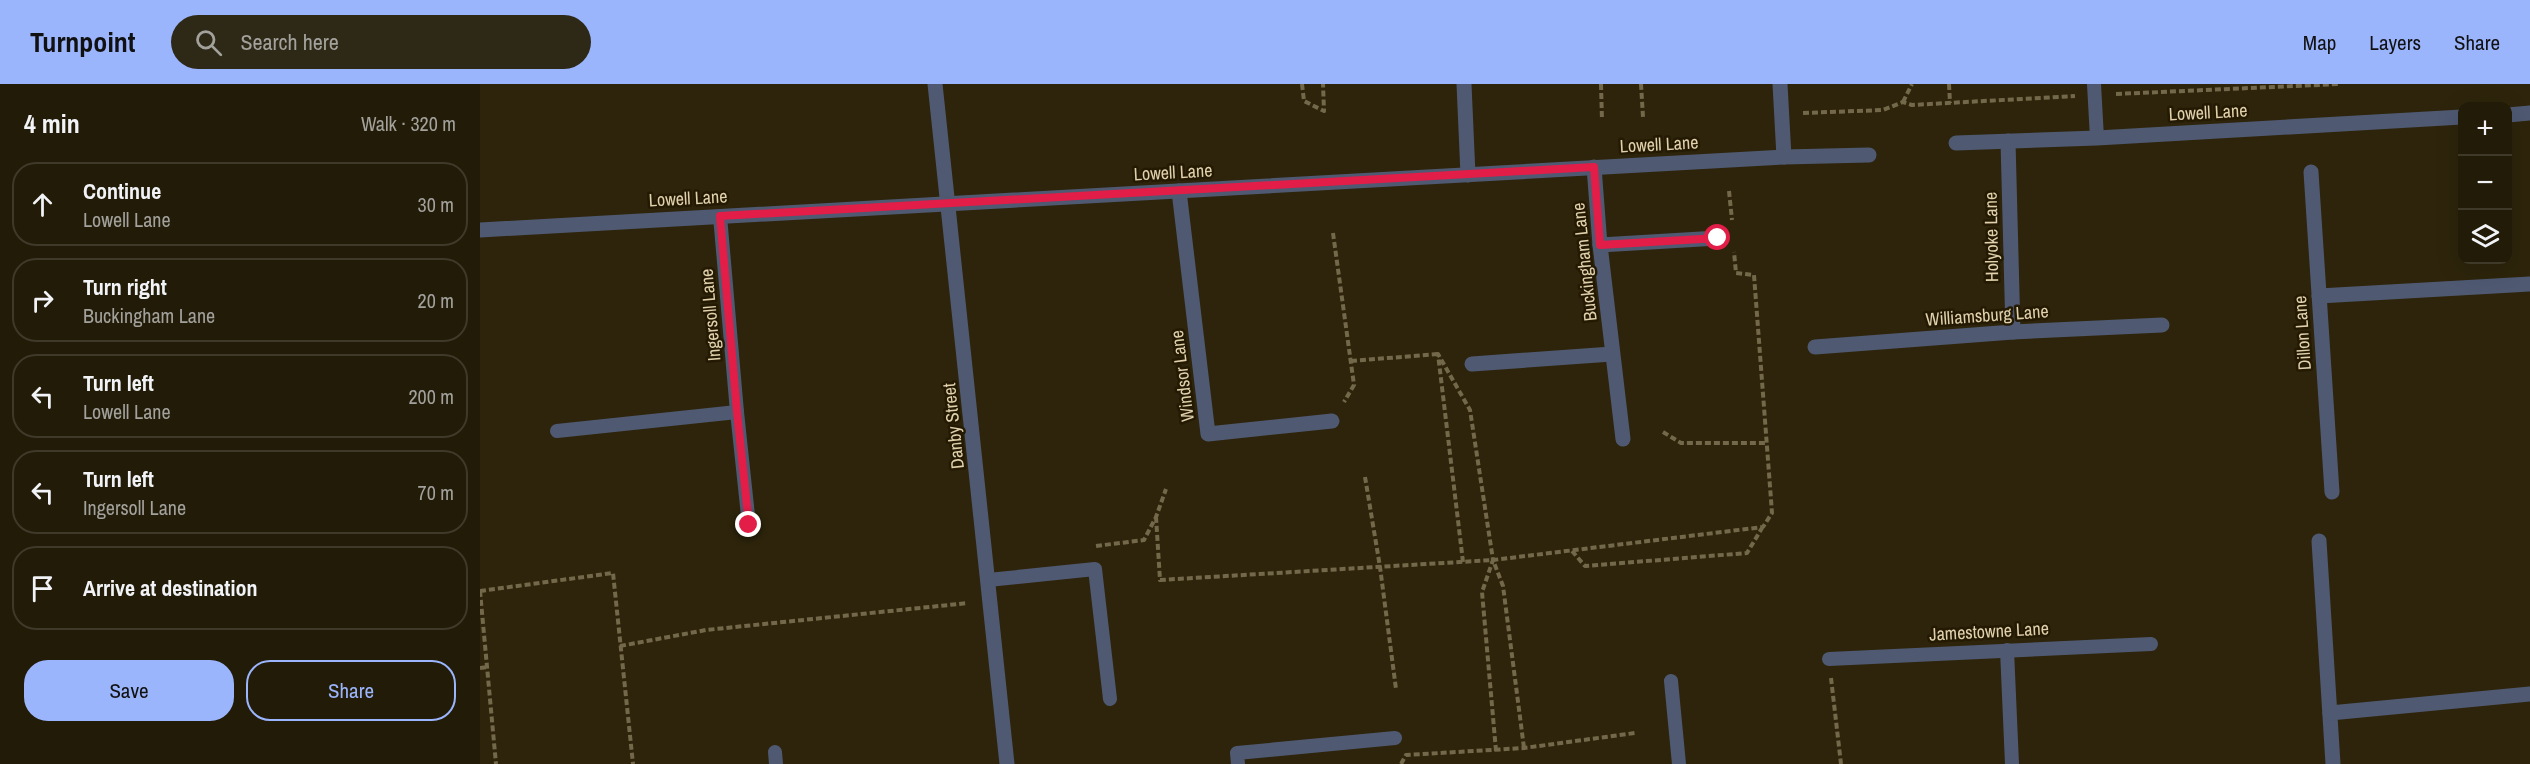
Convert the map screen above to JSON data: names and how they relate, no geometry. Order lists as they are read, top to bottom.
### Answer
{
  "streets": {
    "street": [
      "Lowell Lane",
      "Holyoke Lane",
      "Buckingham Lane",
      "Williamsburg Lane",
      "Dillon Lane",
      "Windsor Lane",
      "Danby Street"
    ],
    "lane": ["Ingersoll Lane", "Jamestowne Lane"]
  },
  "crossings": [
    ["Lowell Lane", "Holyoke Lane"],
    ["Lowell Lane", "Buckingham Lane"],
    ["Lowell Lane", "Ingersoll Lane"],
    ["Lowell Lane", "Windsor Lane"],
    ["Lowell Lane", "Danby Street"],
    ["Holyoke Lane", "Williamsburg Lane"]
  ],
  "page": {
    "header": "Turnpoint",
    "search": "Search here",
    "nav": ["Map", "Layers", "Share"],
    "heading": ["4 min", "Walk · 320 m"],
    "map_buttons": ["+", "−"],
    "list": [
      ["Continue", "Lowell Lane", "30 m"],
      ["Turn right", "Buckingham Lane", "20 m"],
      ["Turn left", "Lowell Lane", "200 m"],
      ["Turn left", "Ingersoll Lane", "70 m"],
      "Arrive at destination"
    ],
    "buttons": ["Save", "Share"]
  }
}
